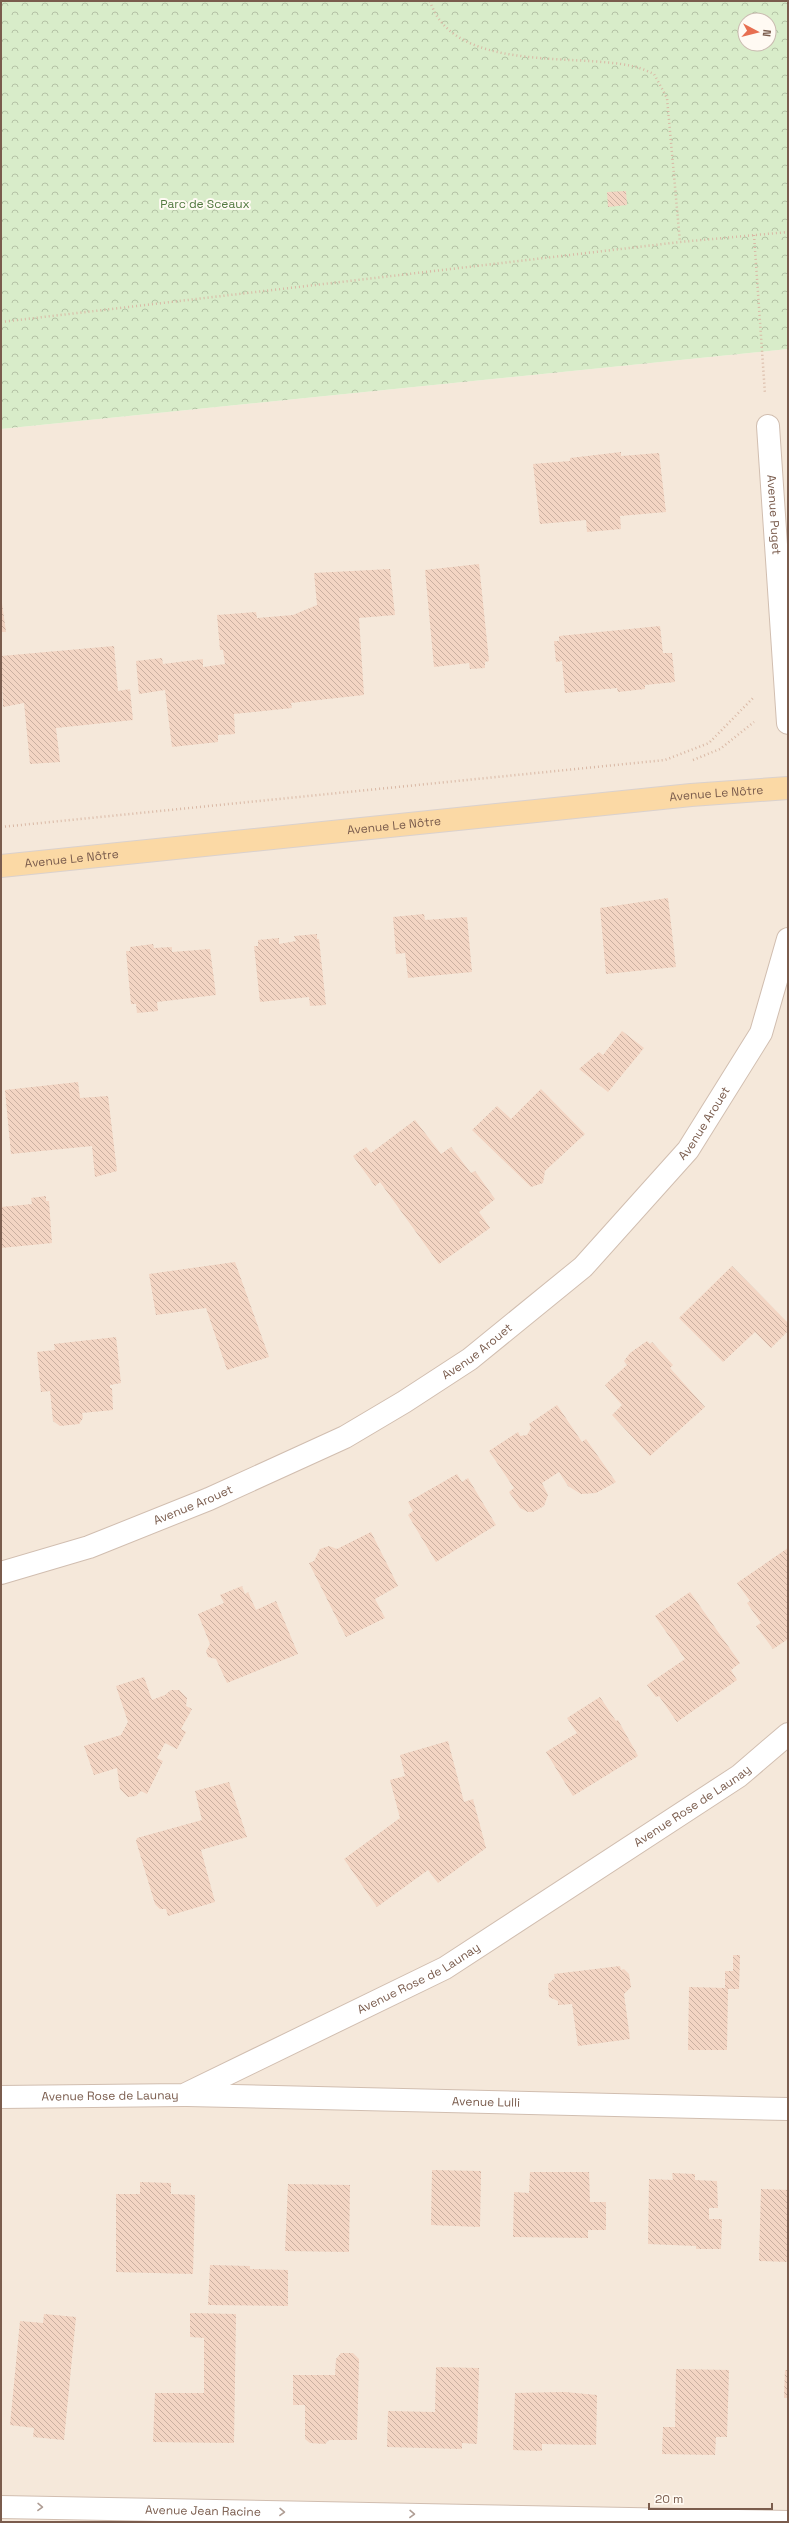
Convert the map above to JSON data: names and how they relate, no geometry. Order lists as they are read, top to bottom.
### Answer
{
  "streets": {
    "main road": ["Avenue Le Nôtre"],
    "street": [
      "Avenue Puget",
      "Avenue Arouet",
      "Avenue Rose de Launay",
      "Avenue Lulli",
      "Avenue Jean Racine"
    ]
  },
  "crossings": [
    ["Avenue Rose de Launay", "Avenue Lulli"]
  ],
  "one_way": ["Avenue Jean Racine"],
  "parks": ["Parc de Sceaux"],
  "scale_bar": "20 m",
  "north": "right"
}
